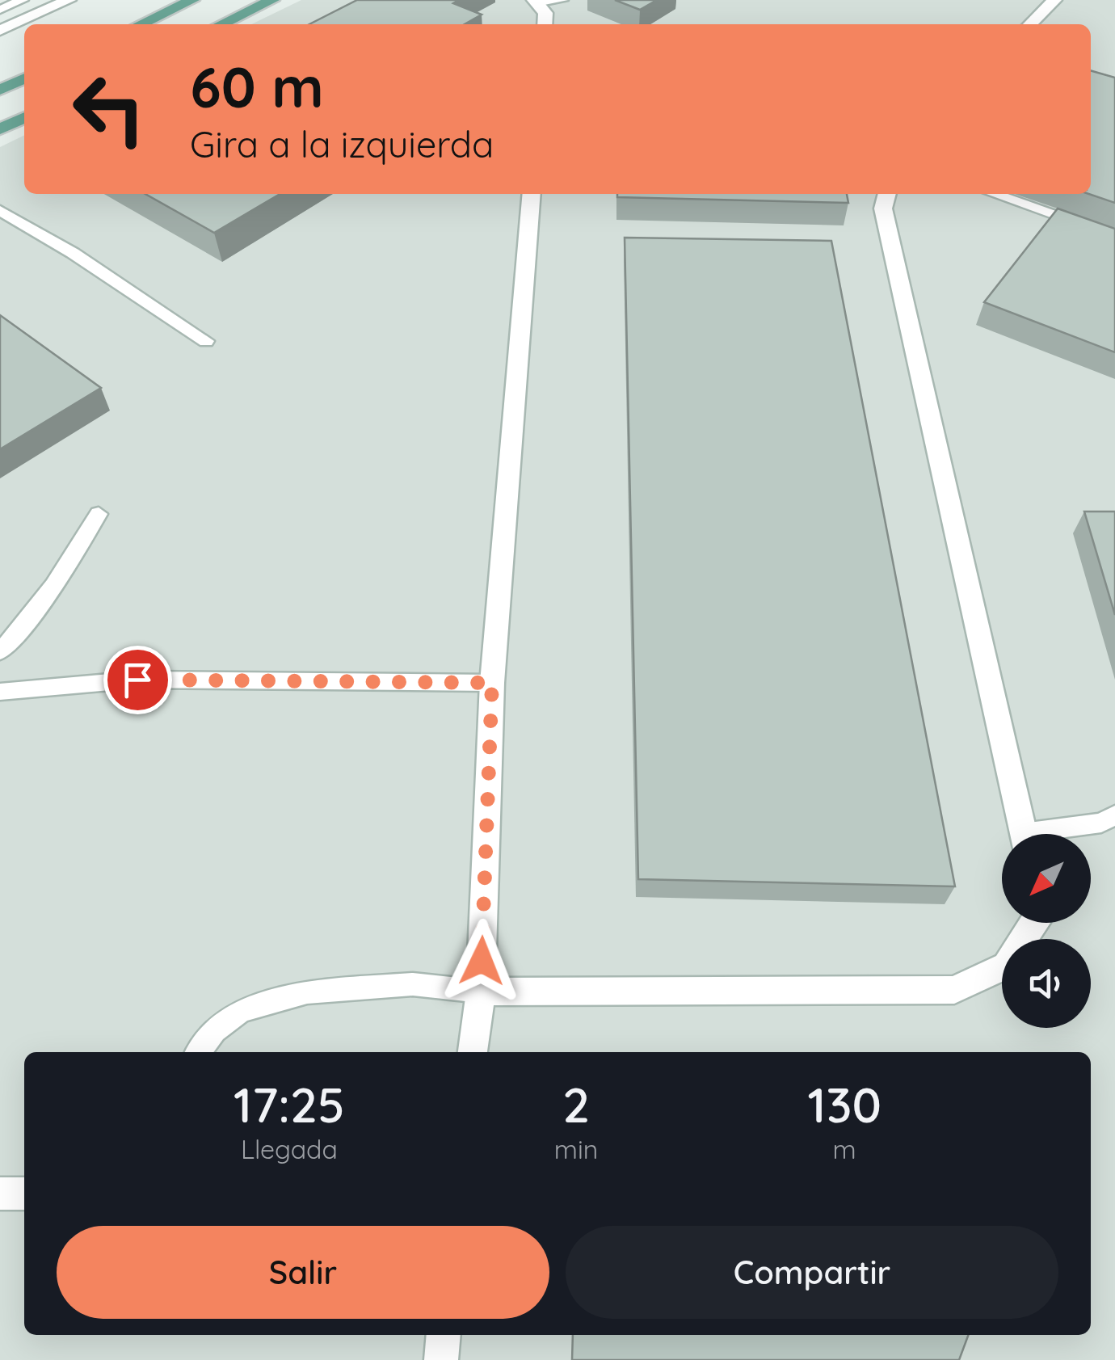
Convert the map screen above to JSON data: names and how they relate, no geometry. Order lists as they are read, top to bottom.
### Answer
{
  "north": "bottom left",
  "page": {
    "turn": ["60 m", "Gira a la izquierda"],
    "eta": [
      "17:25",
      "Llegada",
      "2",
      "min",
      "130",
      "m"
    ],
    "buttons": ["Salir", "Compartir"]
  }
}
